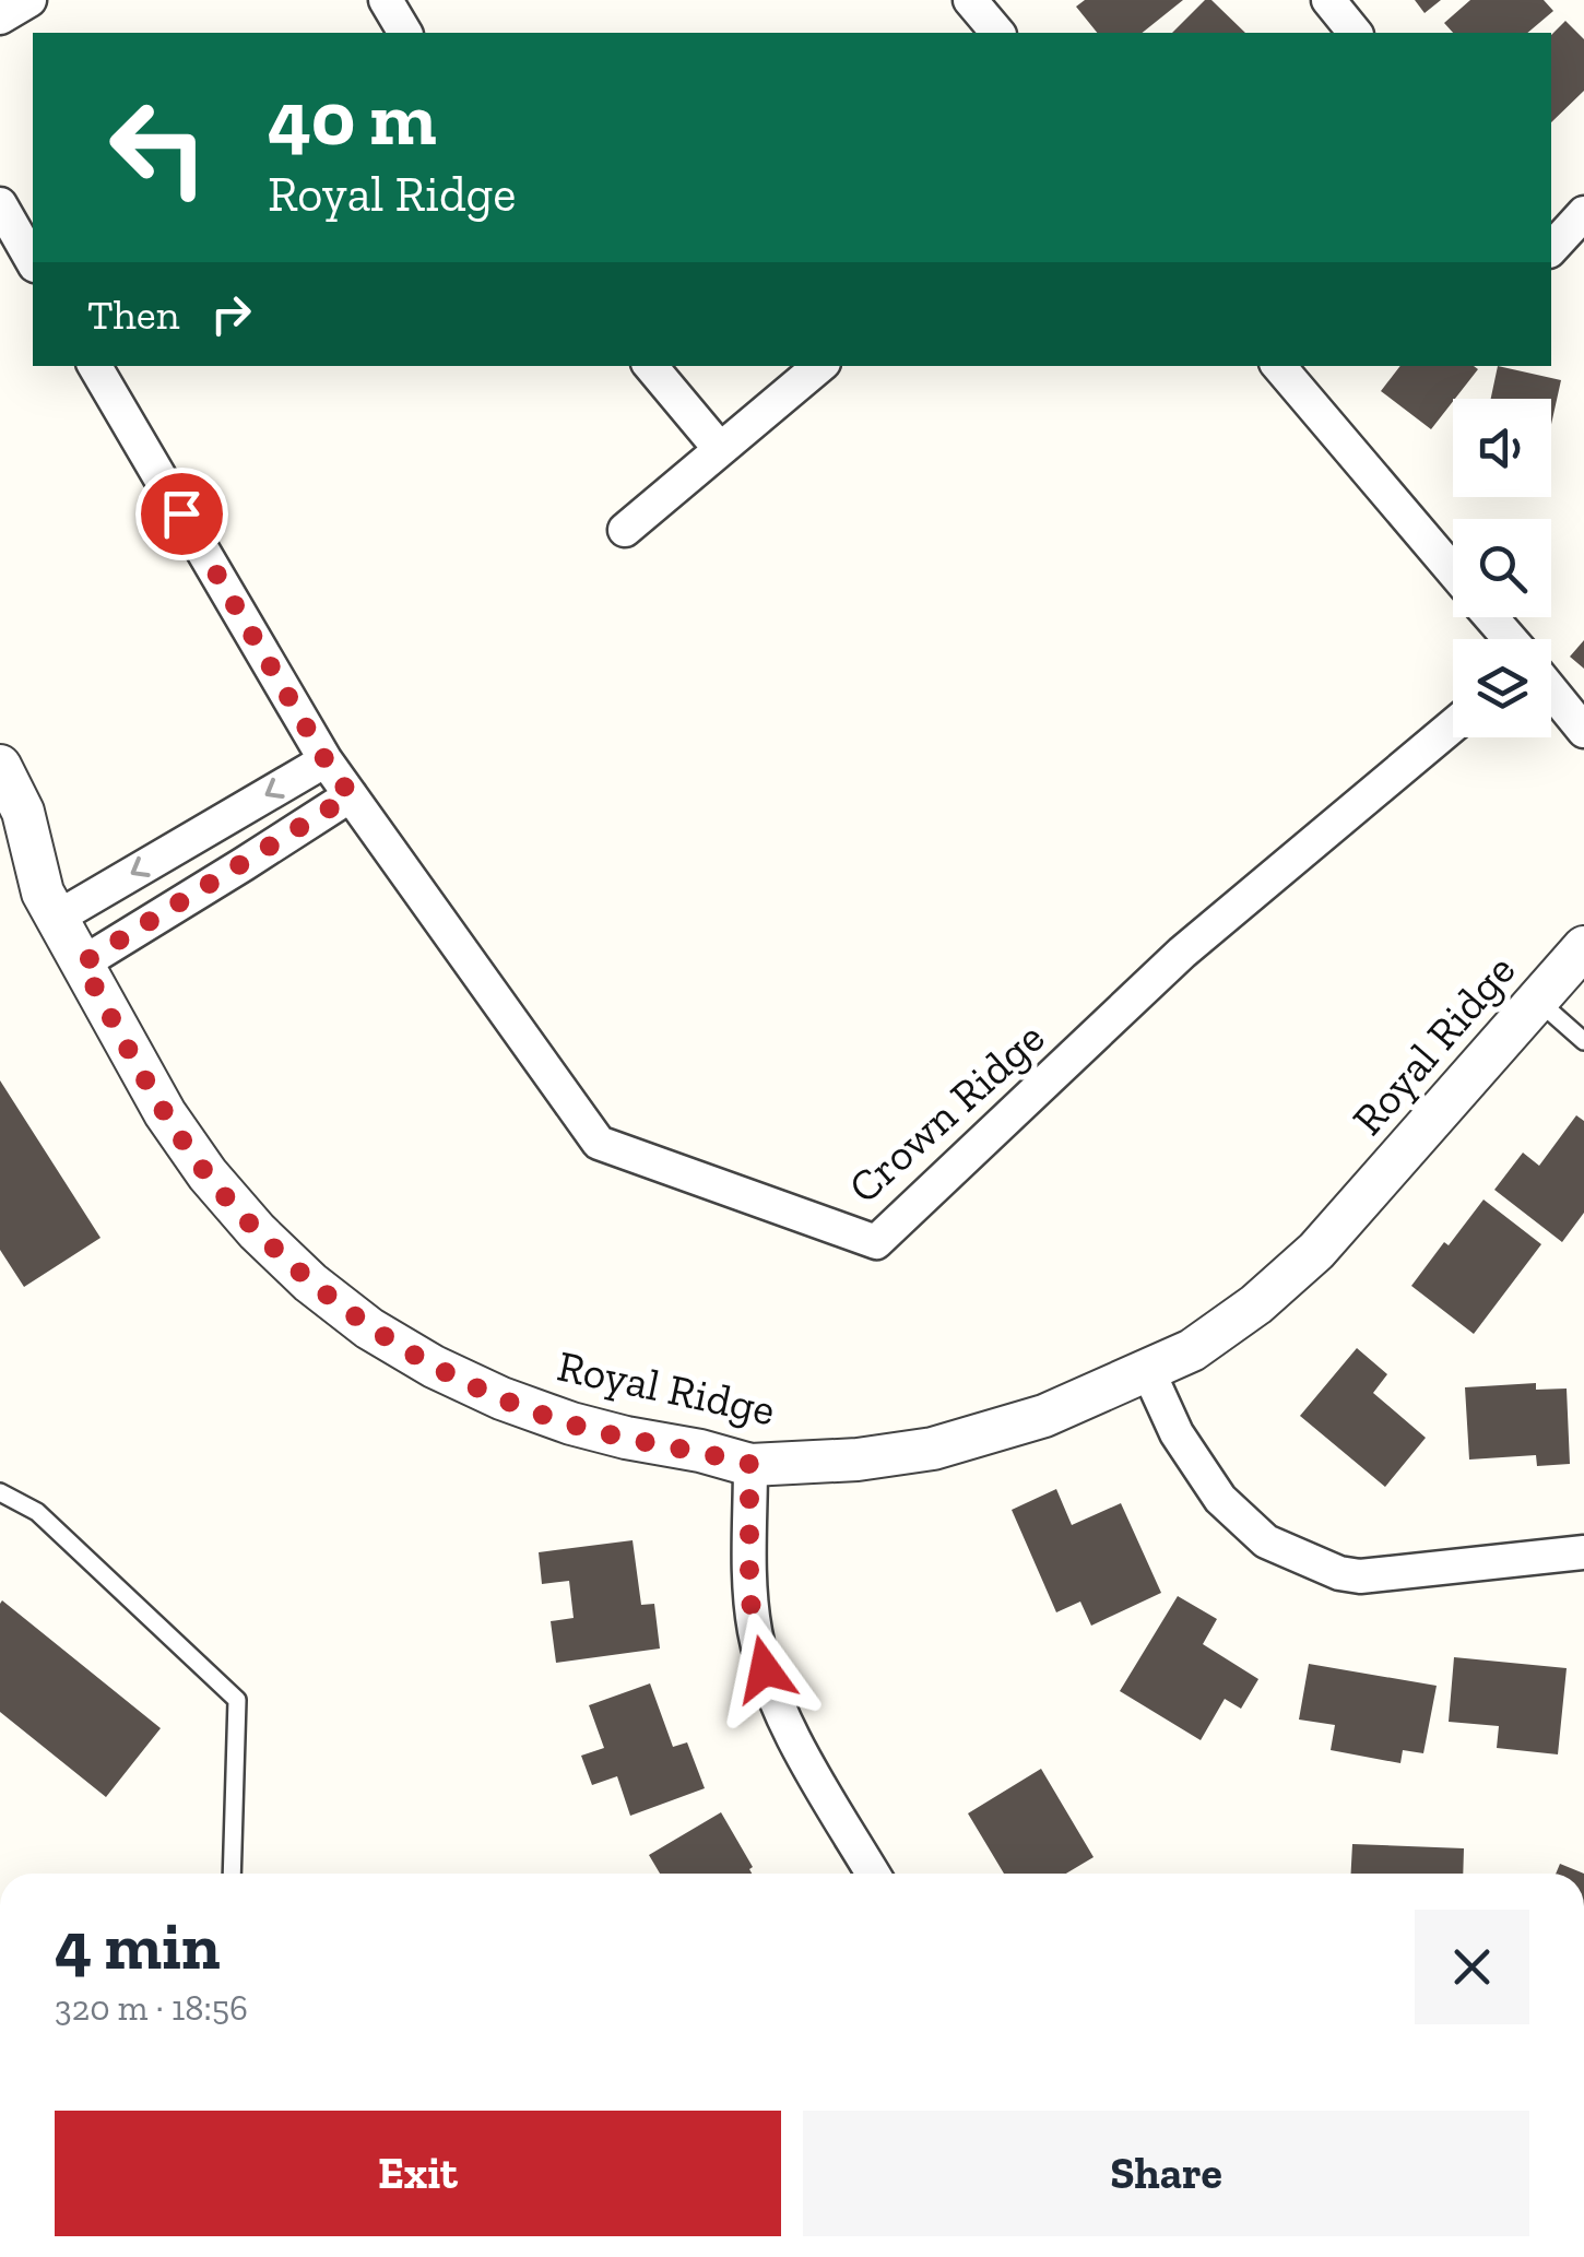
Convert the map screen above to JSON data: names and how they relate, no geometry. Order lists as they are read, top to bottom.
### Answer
{
  "streets": {
    "street": ["Royal Ridge", "Crown Ridge"]
  },
  "page": {
    "turn": ["40 m", "Royal Ridge"],
    "then": "Then",
    "heading": ["4 min", "320 m · 18:56"],
    "buttons": ["Exit", "Share"]
  }
}
